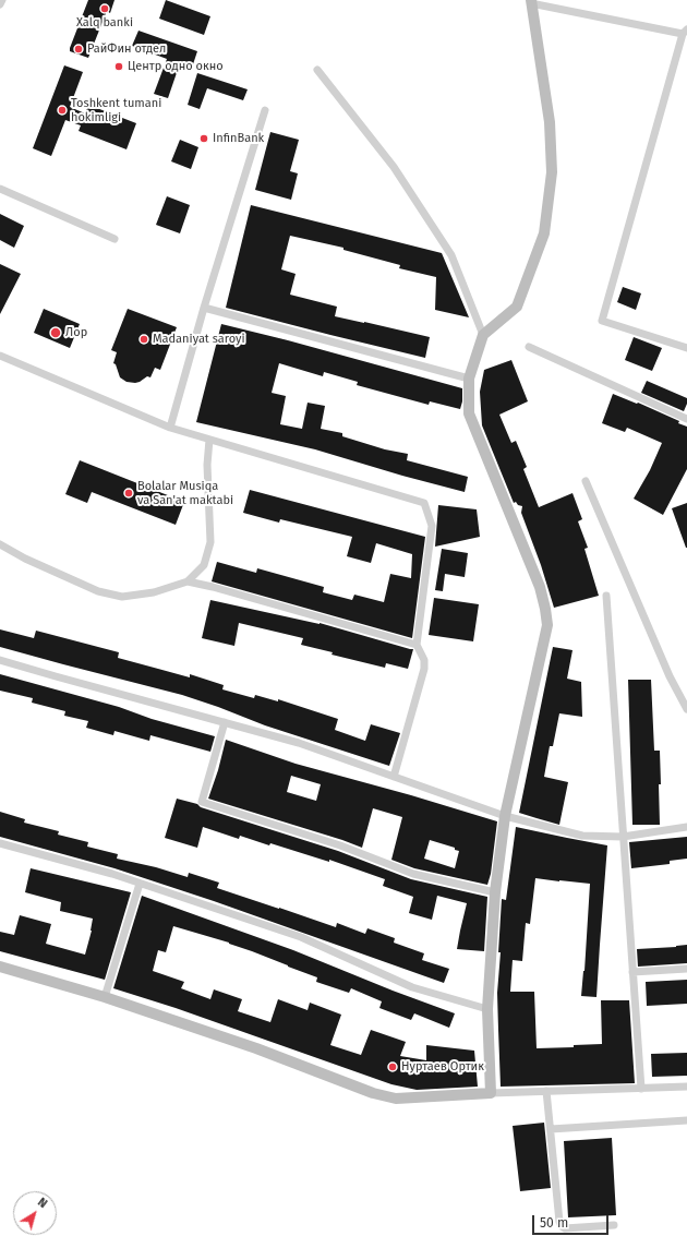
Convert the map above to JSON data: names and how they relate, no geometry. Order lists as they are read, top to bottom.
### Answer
{
  "places": [
    "Xalq banki",
    "РайФин отдел",
    "Центр одно окно",
    "Toshkent tumani hokimligi",
    "InfinBank",
    "Лор",
    "Madaniyat saroyi",
    "Bolalar Musiqa va San'at maktabi",
    "Нуртаев Ортик"
  ],
  "scale_bar": "50 m",
  "north": "top right"
}
